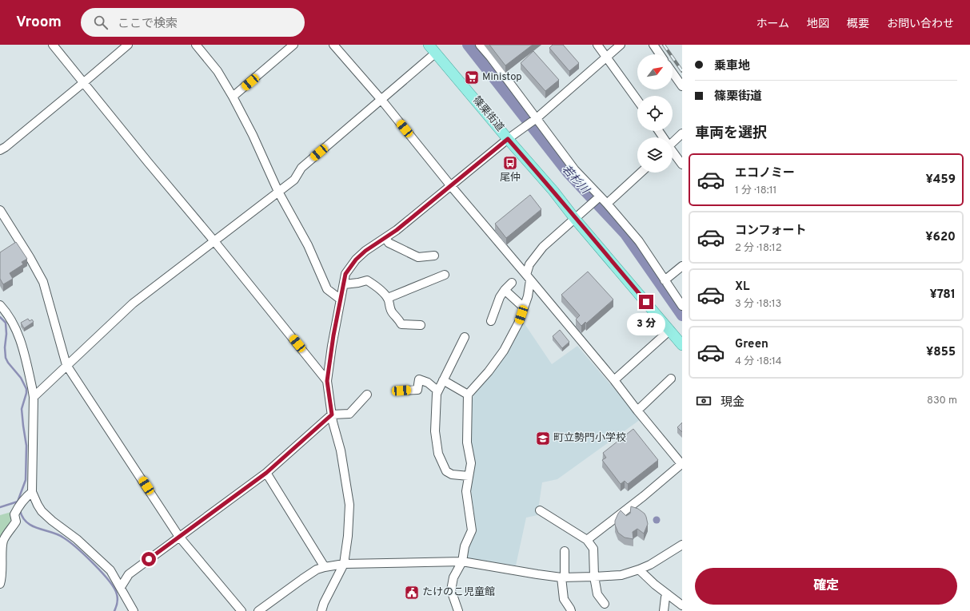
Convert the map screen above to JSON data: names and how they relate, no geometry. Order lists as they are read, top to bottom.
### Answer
{
  "streets": {
    "main road": ["篠栗街道"]
  },
  "water": ["若杉川"],
  "places": {
    "supermarket": ["Ministop"],
    "bus stop": ["尾仲"],
    "school or university": ["町立勢門小学校"],
    "public building": ["たけのこ児童館"]
  },
  "north": "top right",
  "page": {
    "header": "Vroom",
    "search": "ここで検索",
    "nav": [
      "ホーム",
      "地図",
      "概要",
      "お問い合わせ"
    ],
    "banner": ["乗車地", "篠栗街道"],
    "heading": "車両を選択",
    "list": [
      {
        "name": "エコノミー",
        "note": "1 分 · 18:11",
        "value": "¥459"
      },
      {
        "name": "コンフォート",
        "note": "2 分 · 18:12",
        "value": "¥620"
      },
      {
        "name": "XL",
        "note": "3 分 · 18:13",
        "value": "¥781"
      },
      {
        "name": "Green",
        "note": "4 分 · 18:14",
        "value": "¥855"
      }
    ],
    "bubble": "3 分",
    "pay": ["現金", "830 m"],
    "buttons": "確定"
  }
}
